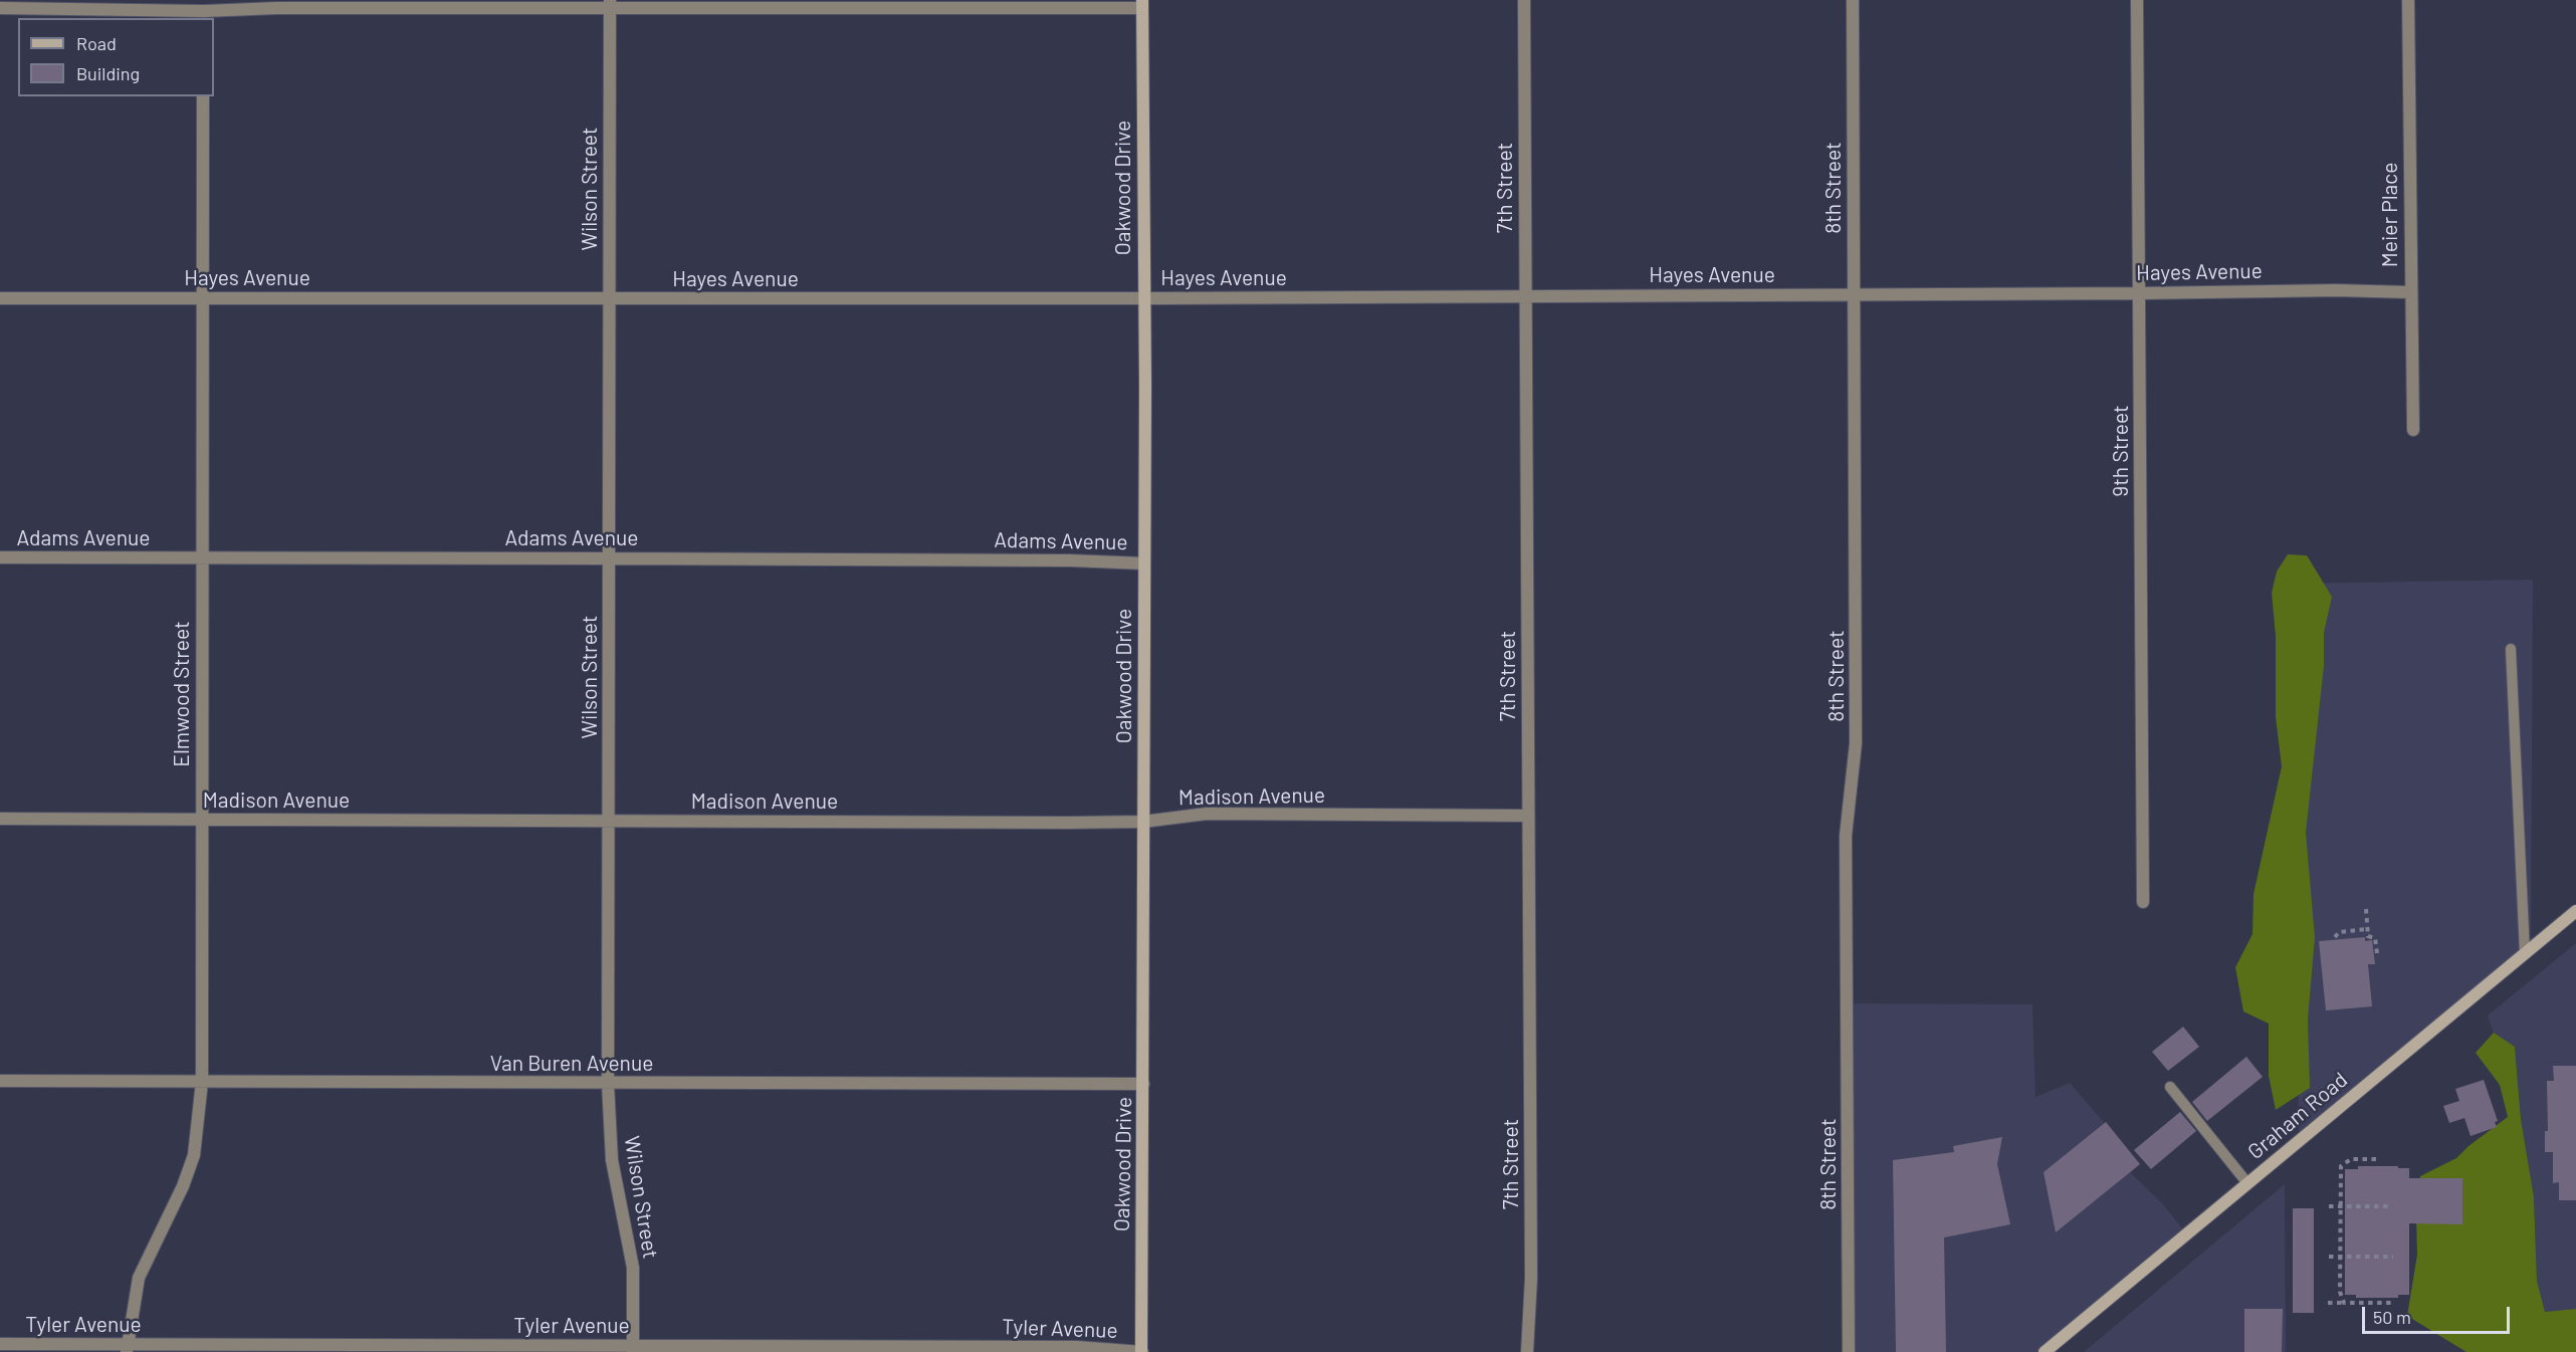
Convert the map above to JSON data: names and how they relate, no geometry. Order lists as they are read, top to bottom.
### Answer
{
  "streets": {
    "street": [
      "Oakwood Drive",
      "7th Street",
      "8th Street",
      "Wilson Street",
      "Meier Place",
      "Hayes Avenue",
      "9th Street",
      "Adams Avenue",
      "Elmwood Street",
      "Madison Avenue",
      "Van Buren Avenue",
      "Graham Road",
      "Tyler Avenue"
    ]
  },
  "crossings": [
    ["Oakwood Drive", "Hayes Avenue"],
    ["Oakwood Drive", "Adams Avenue"],
    ["Oakwood Drive", "Madison Avenue"],
    ["Oakwood Drive", "Van Buren Avenue"],
    ["Oakwood Drive", "Tyler Avenue"],
    ["7th Street", "Hayes Avenue"],
    ["7th Street", "Madison Avenue"],
    ["8th Street", "Hayes Avenue"],
    ["Wilson Street", "Hayes Avenue"],
    ["Wilson Street", "Adams Avenue"],
    ["Wilson Street", "Madison Avenue"],
    ["Wilson Street", "Van Buren Avenue"],
    ["Wilson Street", "Tyler Avenue"],
    ["Meier Place", "Hayes Avenue"],
    ["Hayes Avenue", "9th Street"],
    ["Hayes Avenue", "Elmwood Street"],
    ["Adams Avenue", "Elmwood Street"],
    ["Elmwood Street", "Madison Avenue"],
    ["Elmwood Street", "Van Buren Avenue"],
    ["Elmwood Street", "Tyler Avenue"]
  ],
  "legend": ["Road", "Building"],
  "scale_bar": "50 m"
}
